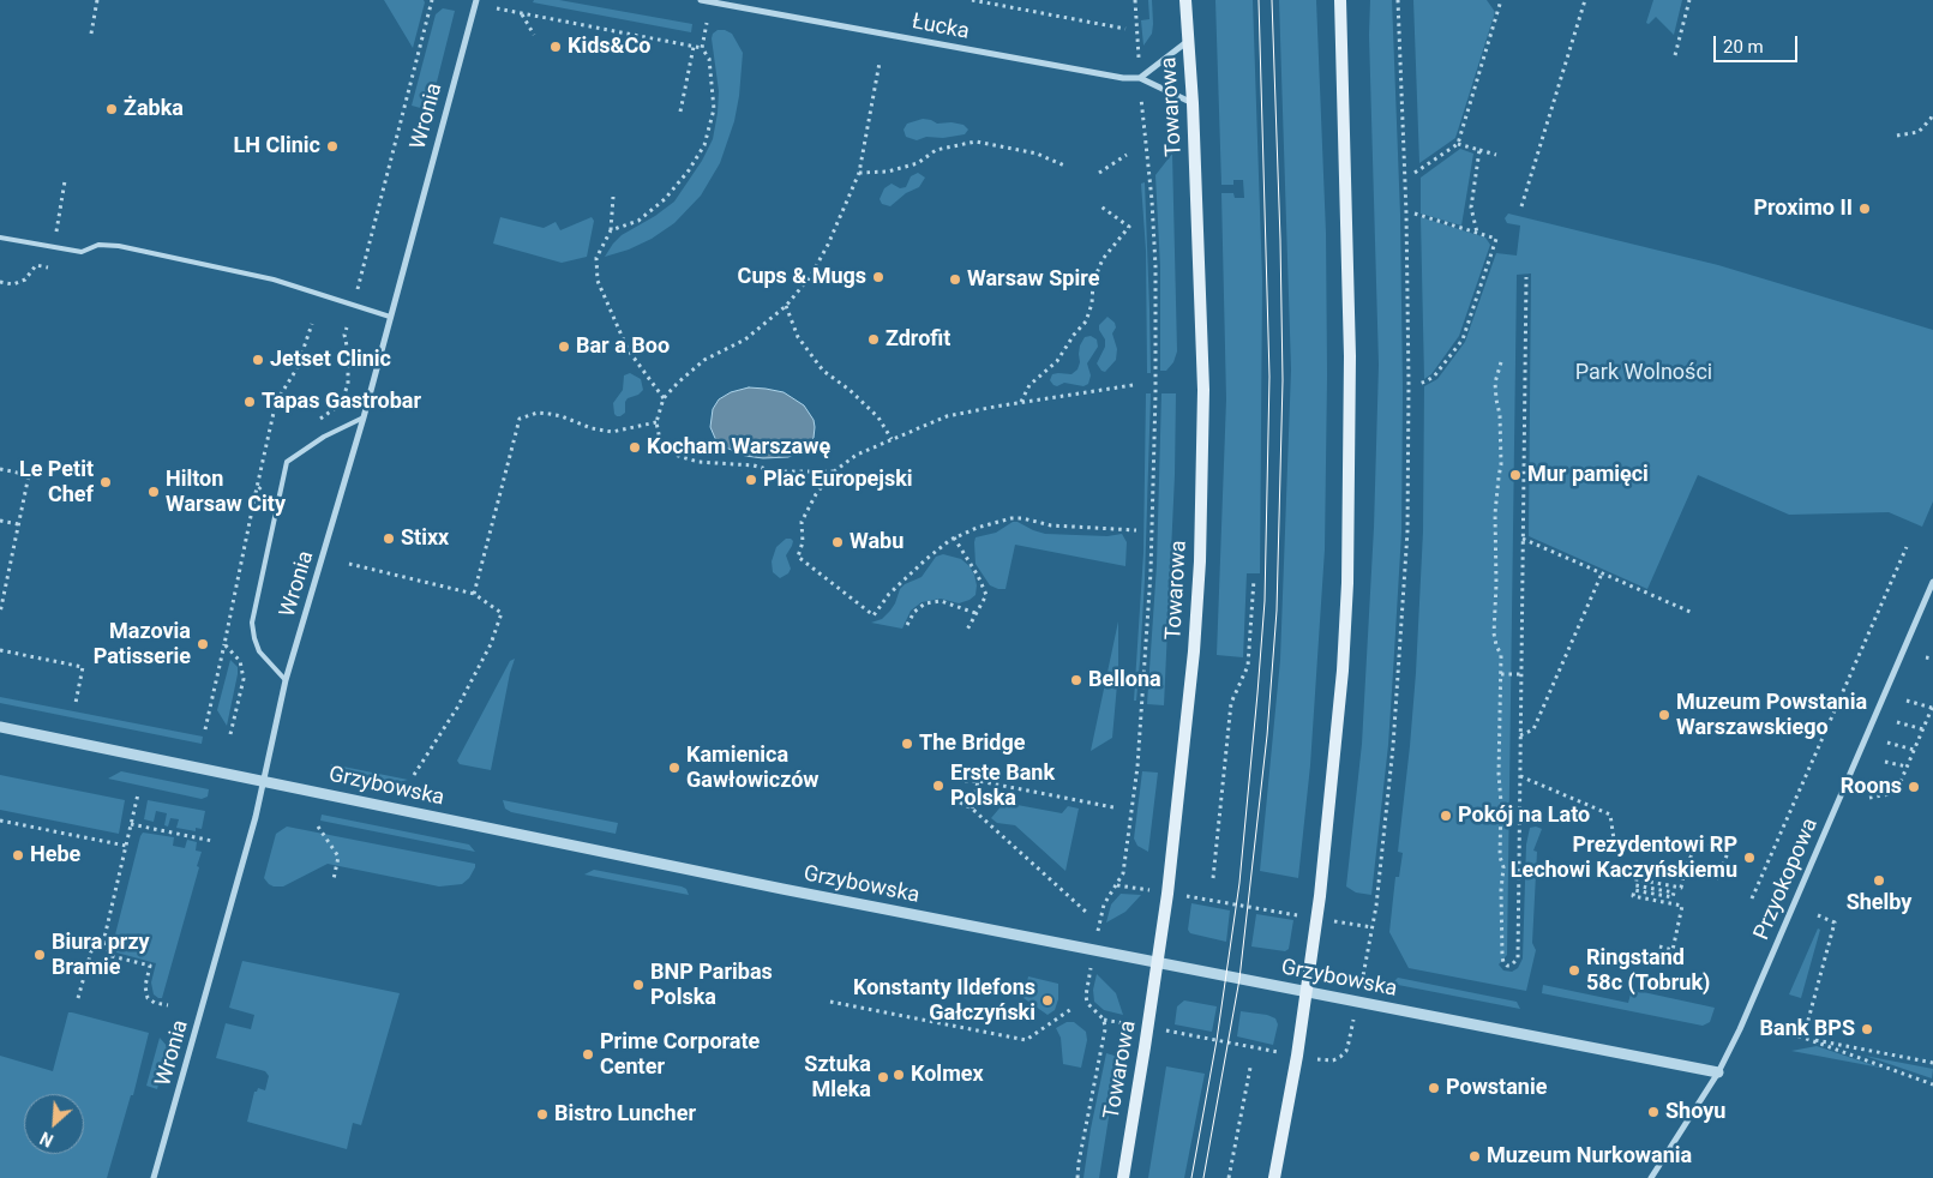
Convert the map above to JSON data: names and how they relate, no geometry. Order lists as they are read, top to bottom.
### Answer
{
  "streets": {
    "main road": ["Towarowa"],
    "street": [
      "Łucka",
      "Wronia",
      "Grzybowska",
      "Przyokopowa"
    ]
  },
  "crossings": [
    ["Łucka", "Towarowa"],
    ["Towarowa", "Grzybowska"],
    ["Wronia", "Grzybowska"],
    ["Grzybowska", "Przyokopowa"]
  ],
  "parks": ["Park Wolności"],
  "places": [
    "Kids&Co",
    "Żabka",
    "LH Clinic",
    "Proximo II",
    "Cups & Mugs",
    "Warsaw Spire",
    "Zdrofit",
    "Bar a Boo",
    "Jetset Clinic",
    "Tapas Gastrobar",
    "Kocham Warszawę",
    "Mur pamięci",
    "Plac Europejski",
    "Le Petit Chef",
    "Hilton Warsaw City",
    "Stixx",
    "Wabu",
    "Mazovia Patisserie",
    "Bellona",
    "Muzeum Powstania Warszawskiego",
    "The Bridge",
    "Kamienica Gawłowiczów",
    "Erste Bank Polska",
    "Roons",
    "Pokój na Lato",
    "Hebe",
    "Prezydentowi RP Lechowi Kaczyńskiemu",
    "Shelby",
    "Biura przy Bramie",
    "Ringstand 58c (Tobruk)",
    "BNP Paribas Polska",
    "Konstanty Ildefons Gałczyński",
    "Bank BPS",
    "Prime Corporate Center",
    "Kolmex",
    "Sztuka Mleka",
    "Powstanie",
    "Shoyu",
    "Bistro Luncher",
    "Muzeum Nurkowania"
  ],
  "scale_bar": "20 m",
  "north": "bottom left"
}
